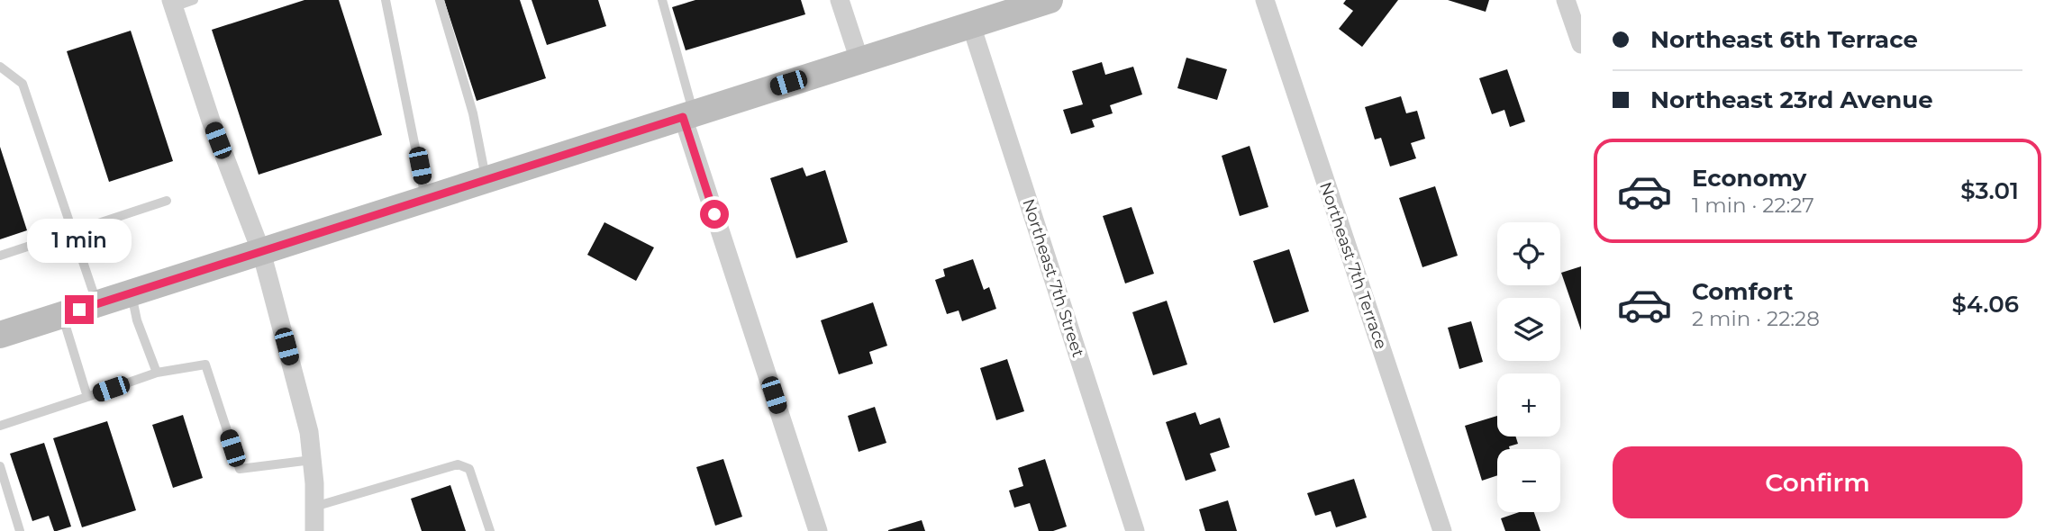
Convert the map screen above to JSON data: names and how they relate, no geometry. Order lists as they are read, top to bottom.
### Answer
{
  "streets": {
    "street": ["Northeast 7th Terrace", "Northeast 7th Street"]
  },
  "page": {
    "banner": ["Northeast 6th Terrace", "Northeast 23rd Avenue"],
    "list": [
      {
        "name": "Economy",
        "note": "1 min · 22:27",
        "value": "$3.01"
      },
      {
        "name": "Comfort",
        "note": "2 min · 22:28",
        "value": "$4.06"
      }
    ],
    "bubble": "1 min",
    "map_buttons": ["+", "−"],
    "buttons": "Confirm"
  }
}
